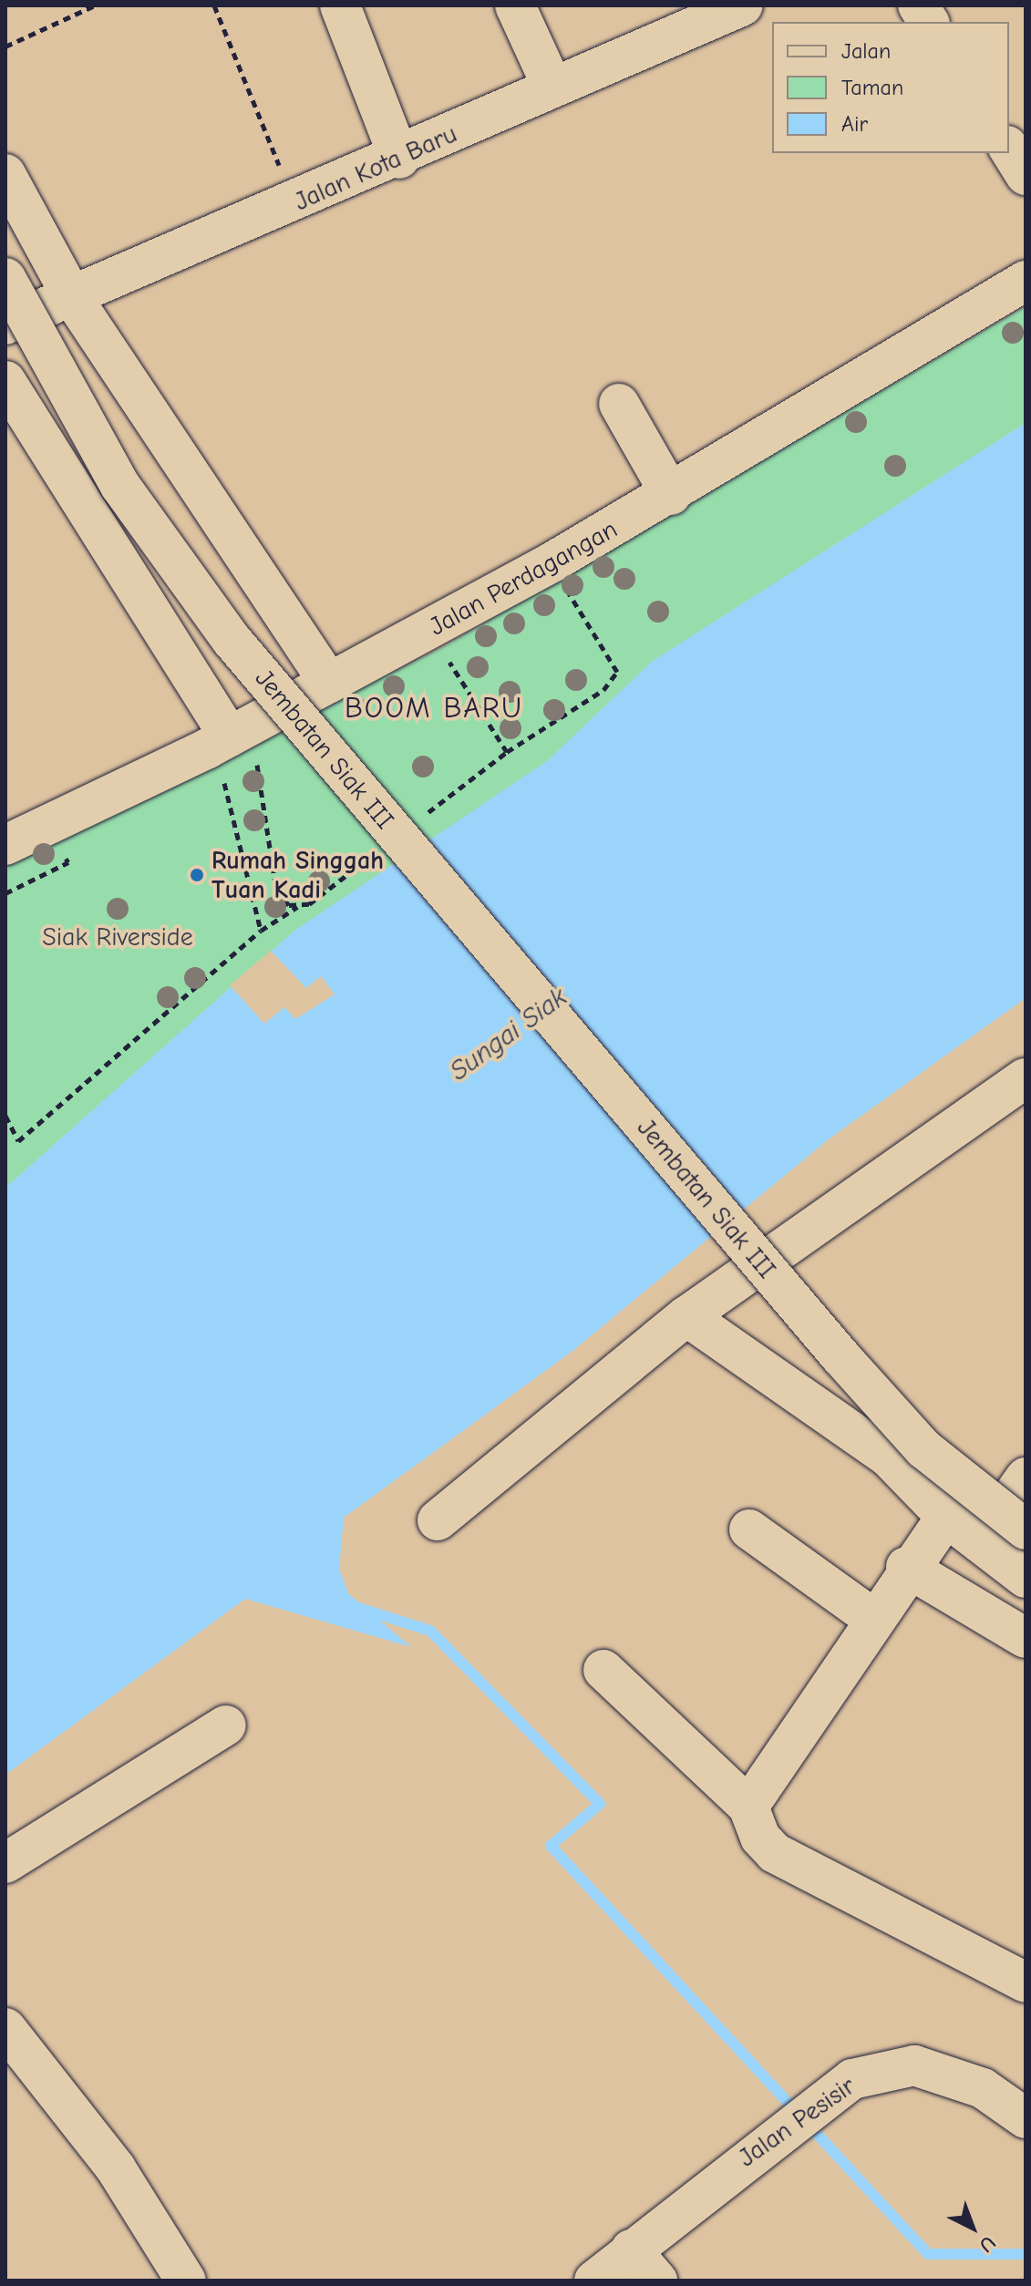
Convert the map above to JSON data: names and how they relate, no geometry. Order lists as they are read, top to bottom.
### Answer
{
  "streets": {
    "street": [
      "Jalan Kota Baru",
      "Jalan Perdagangan",
      "Jembatan Siak III",
      "Jalan Pesisir"
    ]
  },
  "districts": ["BOOM BARU"],
  "water": ["Sungai Siak"],
  "parks": ["Siak Riverside"],
  "places": ["Rumah Singgah Tuan Kadi"],
  "legend": ["Jalan", "Taman", "Air"],
  "north": "bottom right"
}
